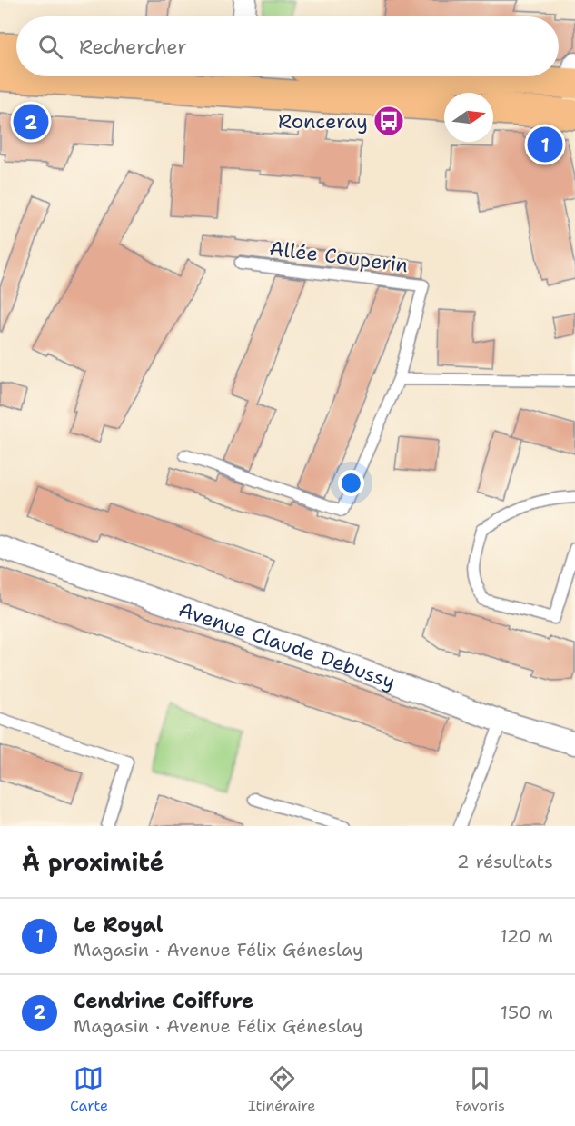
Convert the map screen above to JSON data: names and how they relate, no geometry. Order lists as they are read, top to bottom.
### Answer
{
  "streets": {
    "street": ["Avenue Claude Debussy"],
    "lane": ["Allée Couperin"]
  },
  "places": {
    "bus stop": ["Ronceray"]
  },
  "north": "right",
  "page": {
    "search": "Rechercher",
    "pins": ["2", "1"],
    "heading": ["À proximité", "2 résultats"],
    "list": [
      {
        "mark": "1",
        "name": "Le Royal",
        "note": "Magasin · Avenue Félix Géneslay",
        "value": "120 m"
      },
      {
        "mark": "2",
        "name": "Cendrine Coiffure",
        "note": "Magasin · Avenue Félix Géneslay",
        "value": "150 m"
      }
    ],
    "nav": ["Carte", "Itinéraire", "Favoris"]
  }
}
